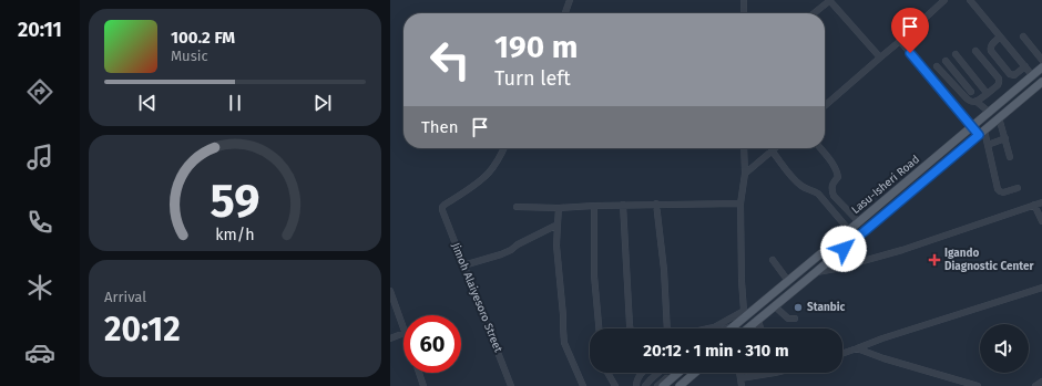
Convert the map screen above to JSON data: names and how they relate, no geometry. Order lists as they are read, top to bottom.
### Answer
{
  "streets": {
    "main road": ["Lasu-Isheri Road"],
    "street": ["Jimoh Alaiyesoro Street"]
  },
  "places": {
    "health": ["Igando Diagnostic Center"],
    "other": ["Stanbic"]
  },
  "page": {
    "tabs": "20:11",
    "turn": ["190 m", "Turn left"],
    "song": ["100.2 FM", "Music"],
    "then": "Then",
    "tile": ["Arrival", "20:12"],
    "limit": "60",
    "trip": "20:12 · 1 min · 310 m",
    "gauge": ["59", "km/h"]
  }
}
